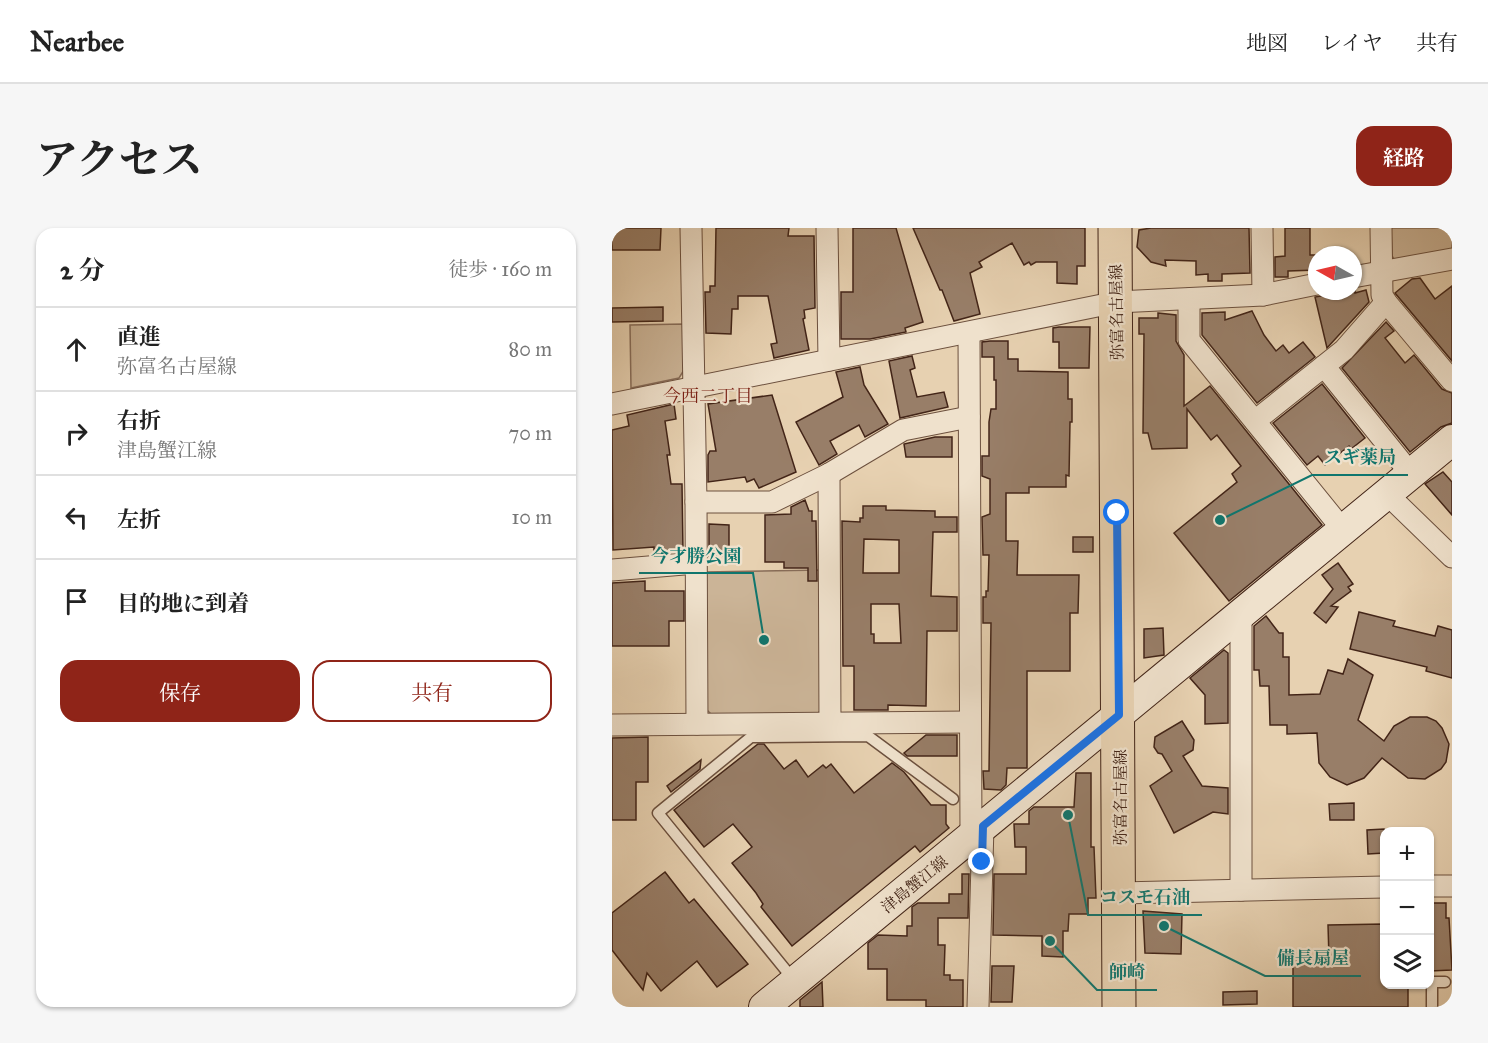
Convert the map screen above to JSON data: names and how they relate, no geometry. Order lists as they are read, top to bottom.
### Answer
{
  "streets": {
    "main road": ["弥富名古屋線", "津島蟹江線"]
  },
  "crossings": [
    ["弥富名古屋線", "津島蟹江線"]
  ],
  "districts": ["今西二丁目"],
  "places": [
    "スギ薬局",
    "今才勝公園",
    "コスモ石油",
    "備長扇屋",
    "師崎"
  ],
  "north": "left",
  "page": {
    "header": "Nearbee",
    "nav": ["地図", "レイヤ", "共有"],
    "title": "アクセス",
    "buttons": [
      "経路",
      ["保存", "共有"]
    ],
    "heading": ["2 分", "徒歩 · 160 m"],
    "list": [
      ["直進", "弥富名古屋線", "80 m"],
      ["右折", "津島蟹江線", "70 m"],
      ["左折", "10 m"],
      "目的地に到着"
    ],
    "map_buttons": ["+", "−"]
  }
}
